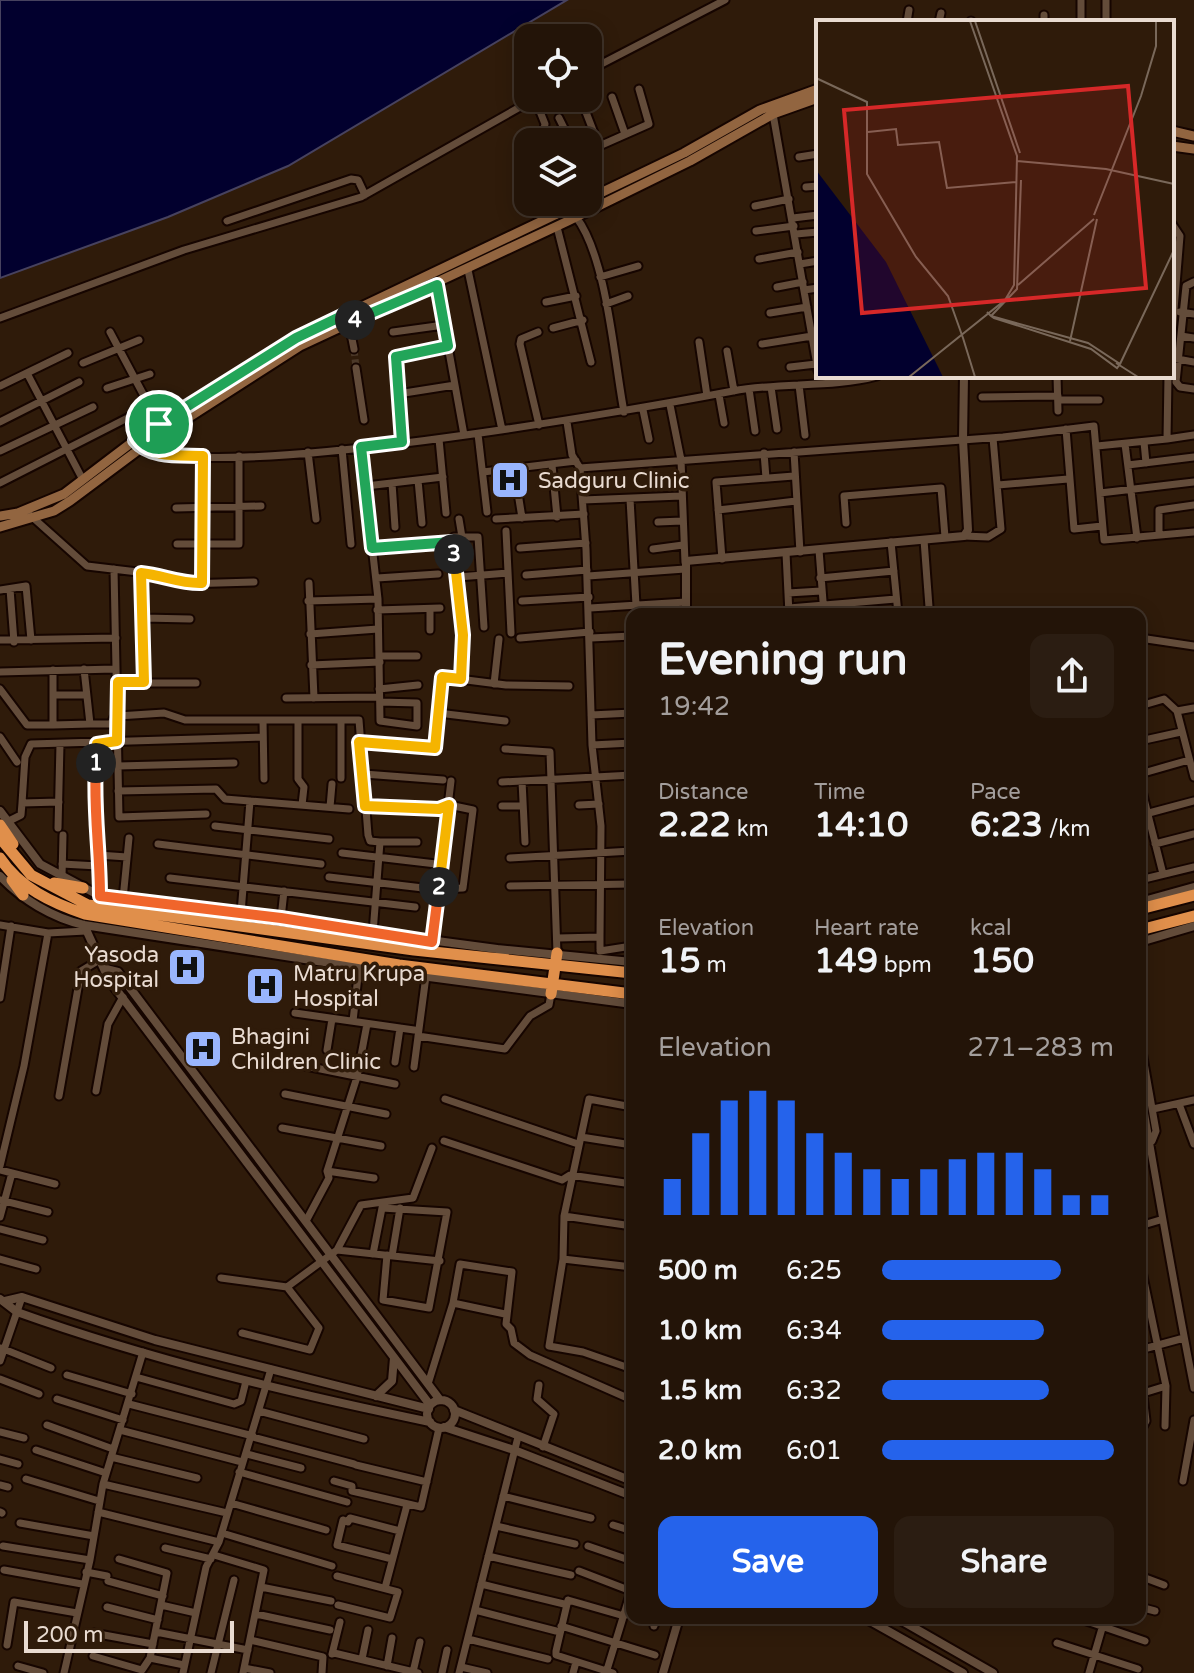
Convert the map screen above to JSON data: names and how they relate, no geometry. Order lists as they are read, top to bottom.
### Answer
{
  "places": {
    "hospital": [
      "Sadguru Clinic",
      "Yasoda Hospital",
      "Matru Krupa Hospital",
      "Bhagini Children Clinic"
    ]
  },
  "scale_bar": "200 m",
  "page": {
    "pins": [
      "4",
      "3",
      "1",
      "2"
    ],
    "heading": ["Evening run", "19:42"],
    "stats": [
      ["Distance", "2.22 km"],
      ["Time", "14:10"],
      ["Pace", "6:23 /km"],
      ["Elevation", "15 m"],
      ["Heart rate", "149 bpm"],
      ["kcal", "150"]
    ],
    "chart": ["Elevation", "271–283 m"],
    "list": [
      {
        "name": "500 m",
        "note": "6:25"
      },
      {
        "name": "1.0 km",
        "note": "6:34"
      },
      {
        "name": "1.5 km",
        "note": "6:32"
      },
      {
        "name": "2.0 km",
        "note": "6:01"
      }
    ],
    "buttons": ["Save", "Share"],
    "scale": "200 m"
  }
}
